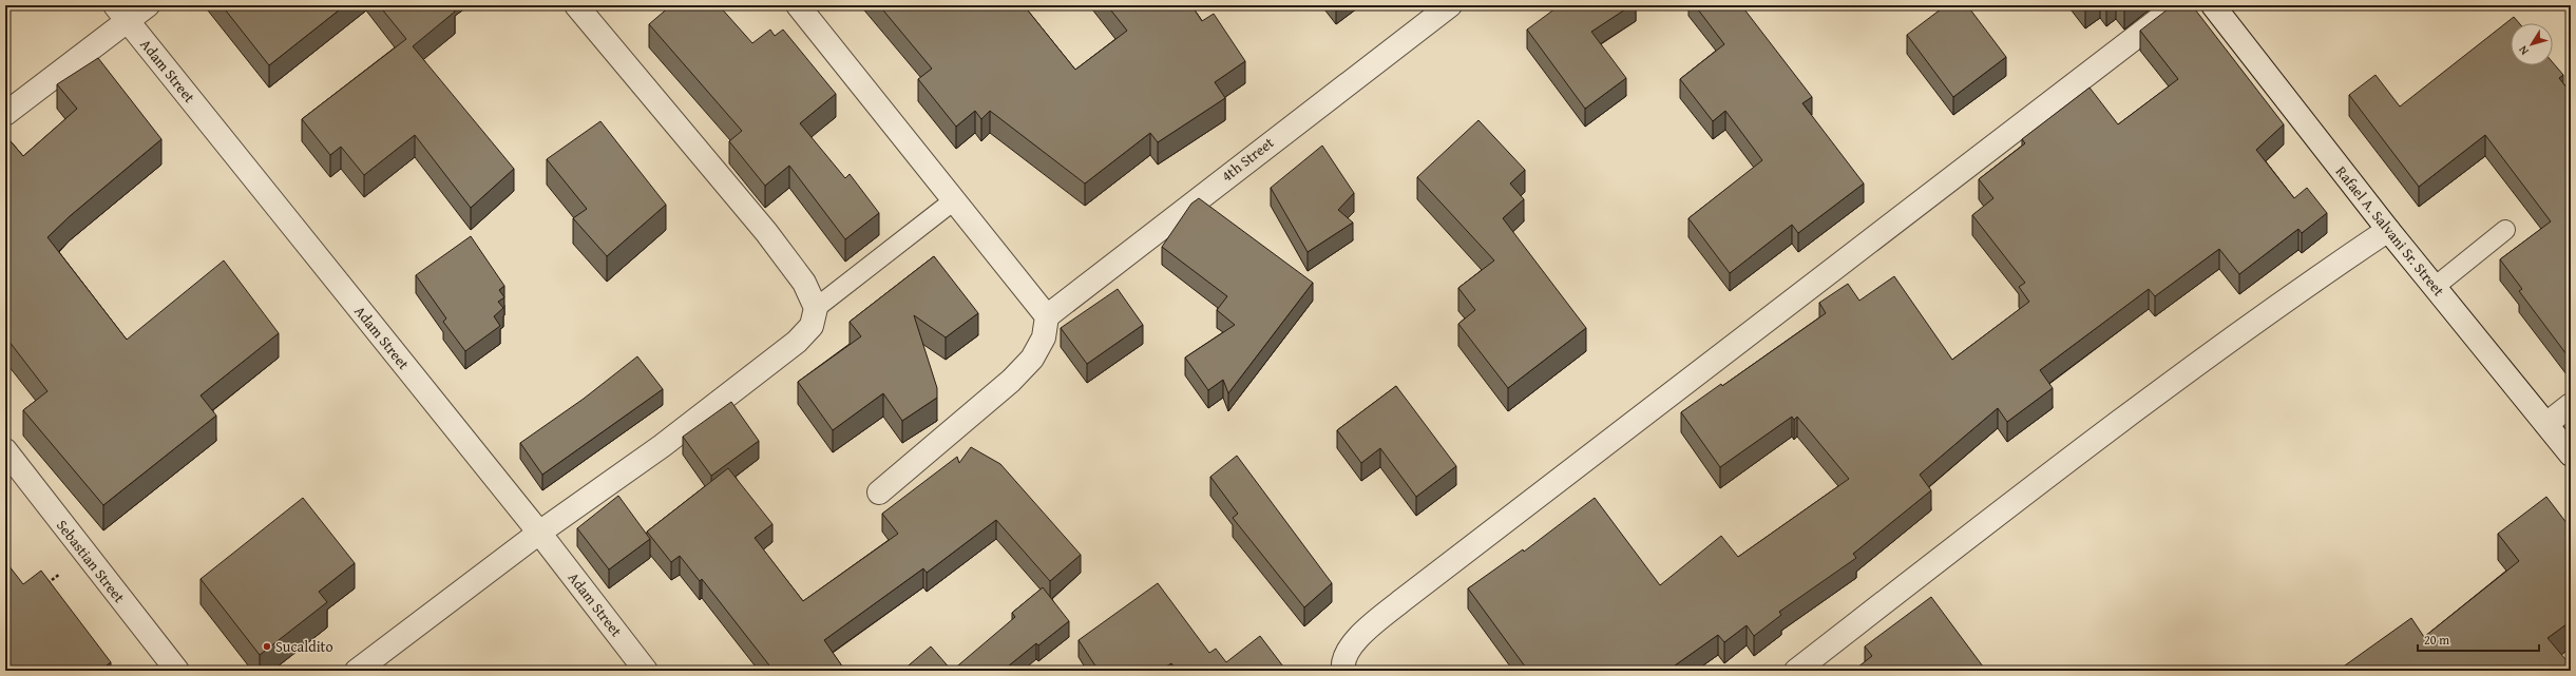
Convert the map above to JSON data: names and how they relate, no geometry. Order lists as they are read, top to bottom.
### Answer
{
  "streets": {
    "street": [
      "Adam Street",
      "4th Street",
      "Rafael A. Salvani Sr. Street",
      "Sebastian Street"
    ]
  },
  "places": ["Sucaldito"],
  "scale_bar": "20 m",
  "north": "bottom left"
}
